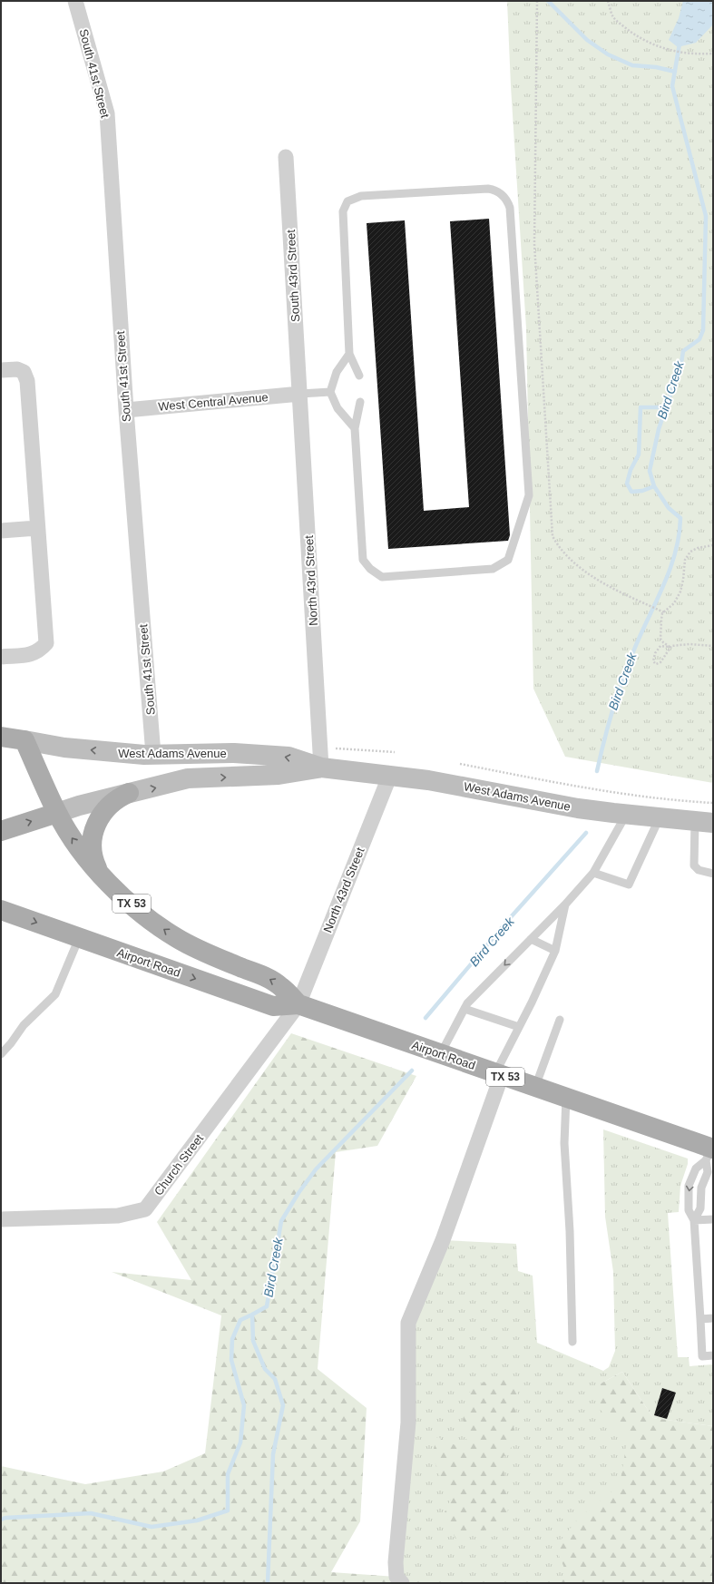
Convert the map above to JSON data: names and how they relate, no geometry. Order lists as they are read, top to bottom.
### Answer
{
  "streets": {
    "main road": ["West Adams Avenue", "TX 53", "Airport Road"],
    "street": [
      "South 41st Street",
      "South 43rd Street",
      "West Central Avenue",
      "North 43rd Street",
      "Church Street"
    ]
  },
  "crossings": [
    ["South 41st Street", "West Central Avenue"],
    ["South 41st Street", "West Adams Avenue"],
    ["South 43rd Street", "West Central Avenue"],
    ["South 43rd Street", "North 43rd Street"],
    ["West Central Avenue", "North 43rd Street"],
    ["North 43rd Street", "West Adams Avenue"],
    ["North 43rd Street", "Airport Road"],
    ["North 43rd Street", "Church Street"],
    ["West Adams Avenue", "Airport Road"],
    ["Airport Road", "Church Street"]
  ],
  "water": ["Bird Creek"]
}
